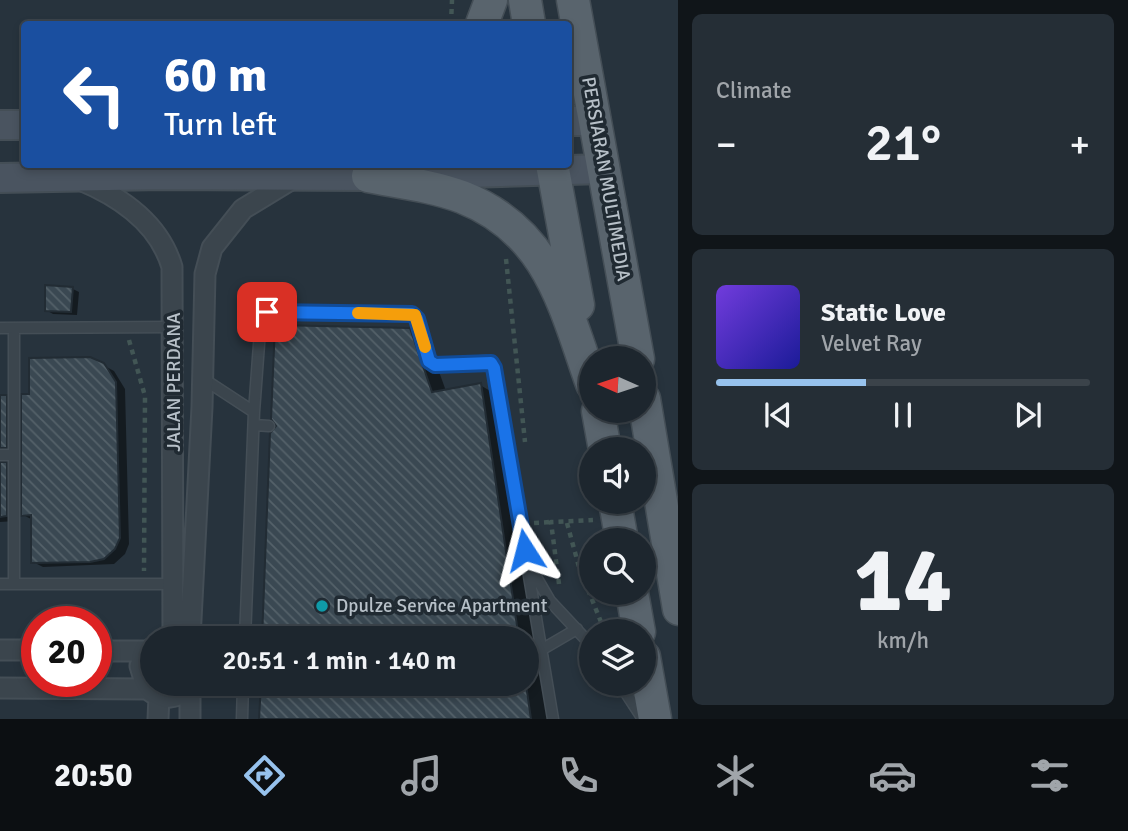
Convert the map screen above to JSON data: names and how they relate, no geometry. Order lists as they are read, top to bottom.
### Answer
{
  "streets": {
    "main road": ["PERSIARAN MULTIMEDIA"],
    "street": ["JALAN PERDANA"]
  },
  "places": ["Dpulze Service Apartment"],
  "north": "left",
  "page": {
    "tile": [
      "Climate",
      ["14", "km/h"]
    ],
    "turn": ["60 m", "Turn left"],
    "heat": ["−", "21°", "+"],
    "song": ["Static Love", "Velvet Ray"],
    "limit": "20",
    "trip": "20:51 · 1 min · 140 m",
    "tabs": "20:50"
  }
}
